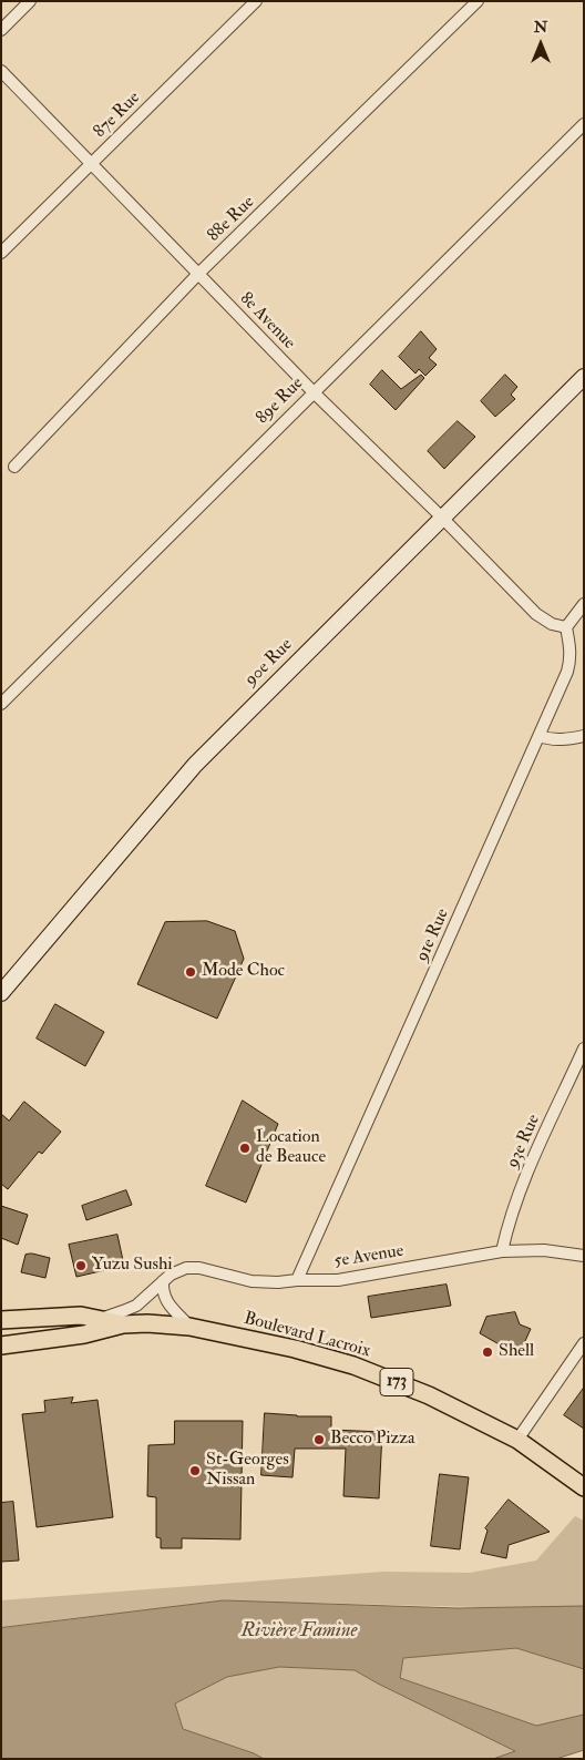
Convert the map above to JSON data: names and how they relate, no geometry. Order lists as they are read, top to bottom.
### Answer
{
  "streets": {
    "main road": ["Boulevard Lacroix", "173"],
    "street": [
      "87e Rue",
      "88e Rue",
      "8e Avenue",
      "89e Rue",
      "90e Rue",
      "91e Rue",
      "93e Rue",
      "5e Avenue"
    ]
  },
  "crossings": [
    ["87e Rue", "8e Avenue"],
    ["88e Rue", "8e Avenue"],
    ["8e Avenue", "89e Rue"],
    ["8e Avenue", "90e Rue"],
    ["8e Avenue", "91e Rue"],
    ["91e Rue", "5e Avenue"],
    ["93e Rue", "5e Avenue"],
    ["5e Avenue", "Boulevard Lacroix"]
  ],
  "water": ["Rivière Famine"],
  "places": [
    "Mode Choc",
    "Location de Beauce",
    "Yuzu Sushi",
    "Shell",
    "Becco Pizza",
    "St-Georges Nissan"
  ],
  "north": "top"
}
